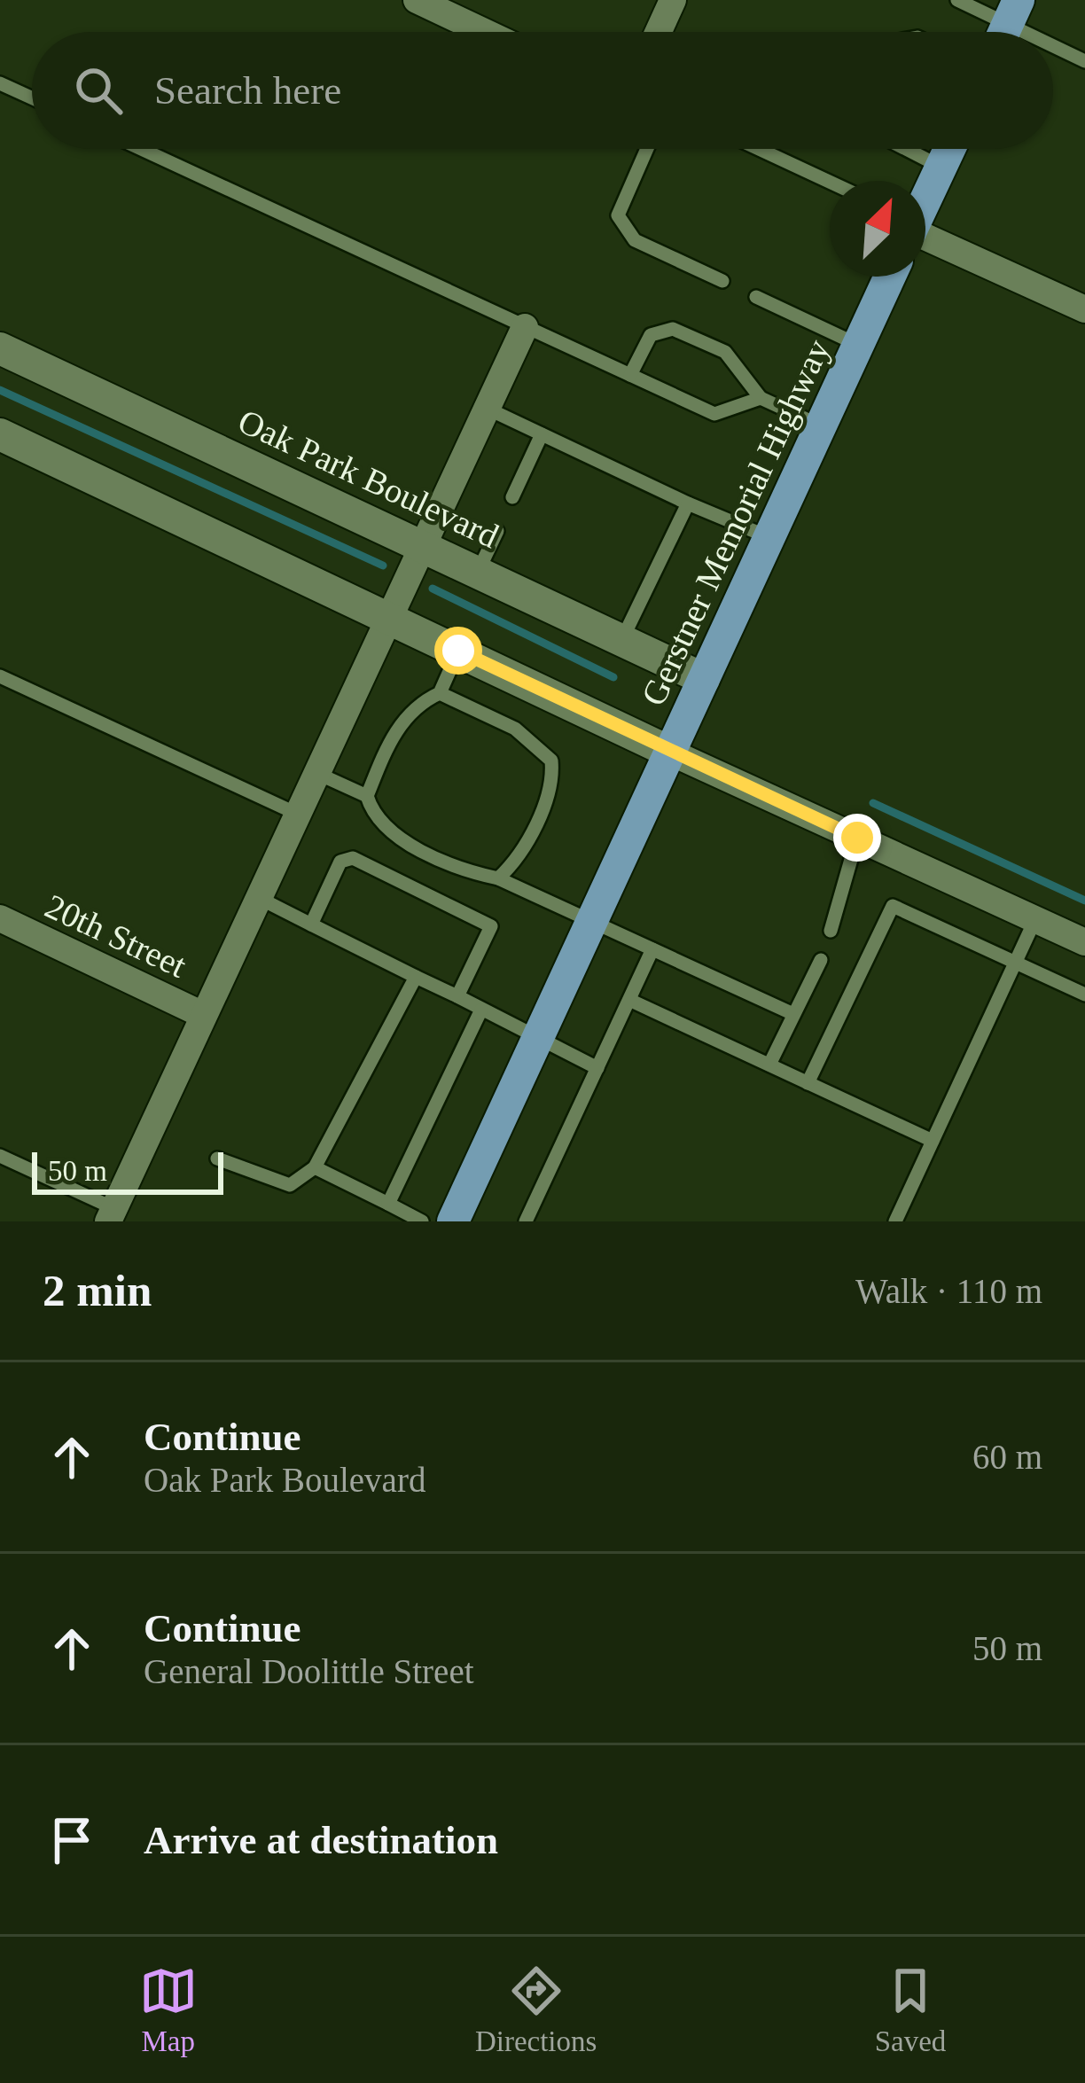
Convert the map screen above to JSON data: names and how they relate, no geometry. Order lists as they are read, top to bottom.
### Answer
{
  "streets": {
    "main road": ["Gerstner Memorial Highway"],
    "street": ["Oak Park Boulevard", "20th Street"]
  },
  "crossings": [
    ["Oak Park Boulevard", "Gerstner Memorial Highway"]
  ],
  "scale_bar": "50 m",
  "north": "top right",
  "page": {
    "search": "Search here",
    "scale": "50 m",
    "heading": ["2 min", "Walk · 110 m"],
    "list": [
      ["Continue", "Oak Park Boulevard", "60 m"],
      ["Continue", "General Doolittle Street", "50 m"],
      "Arrive at destination"
    ],
    "nav": ["Map", "Directions", "Saved"]
  }
}
